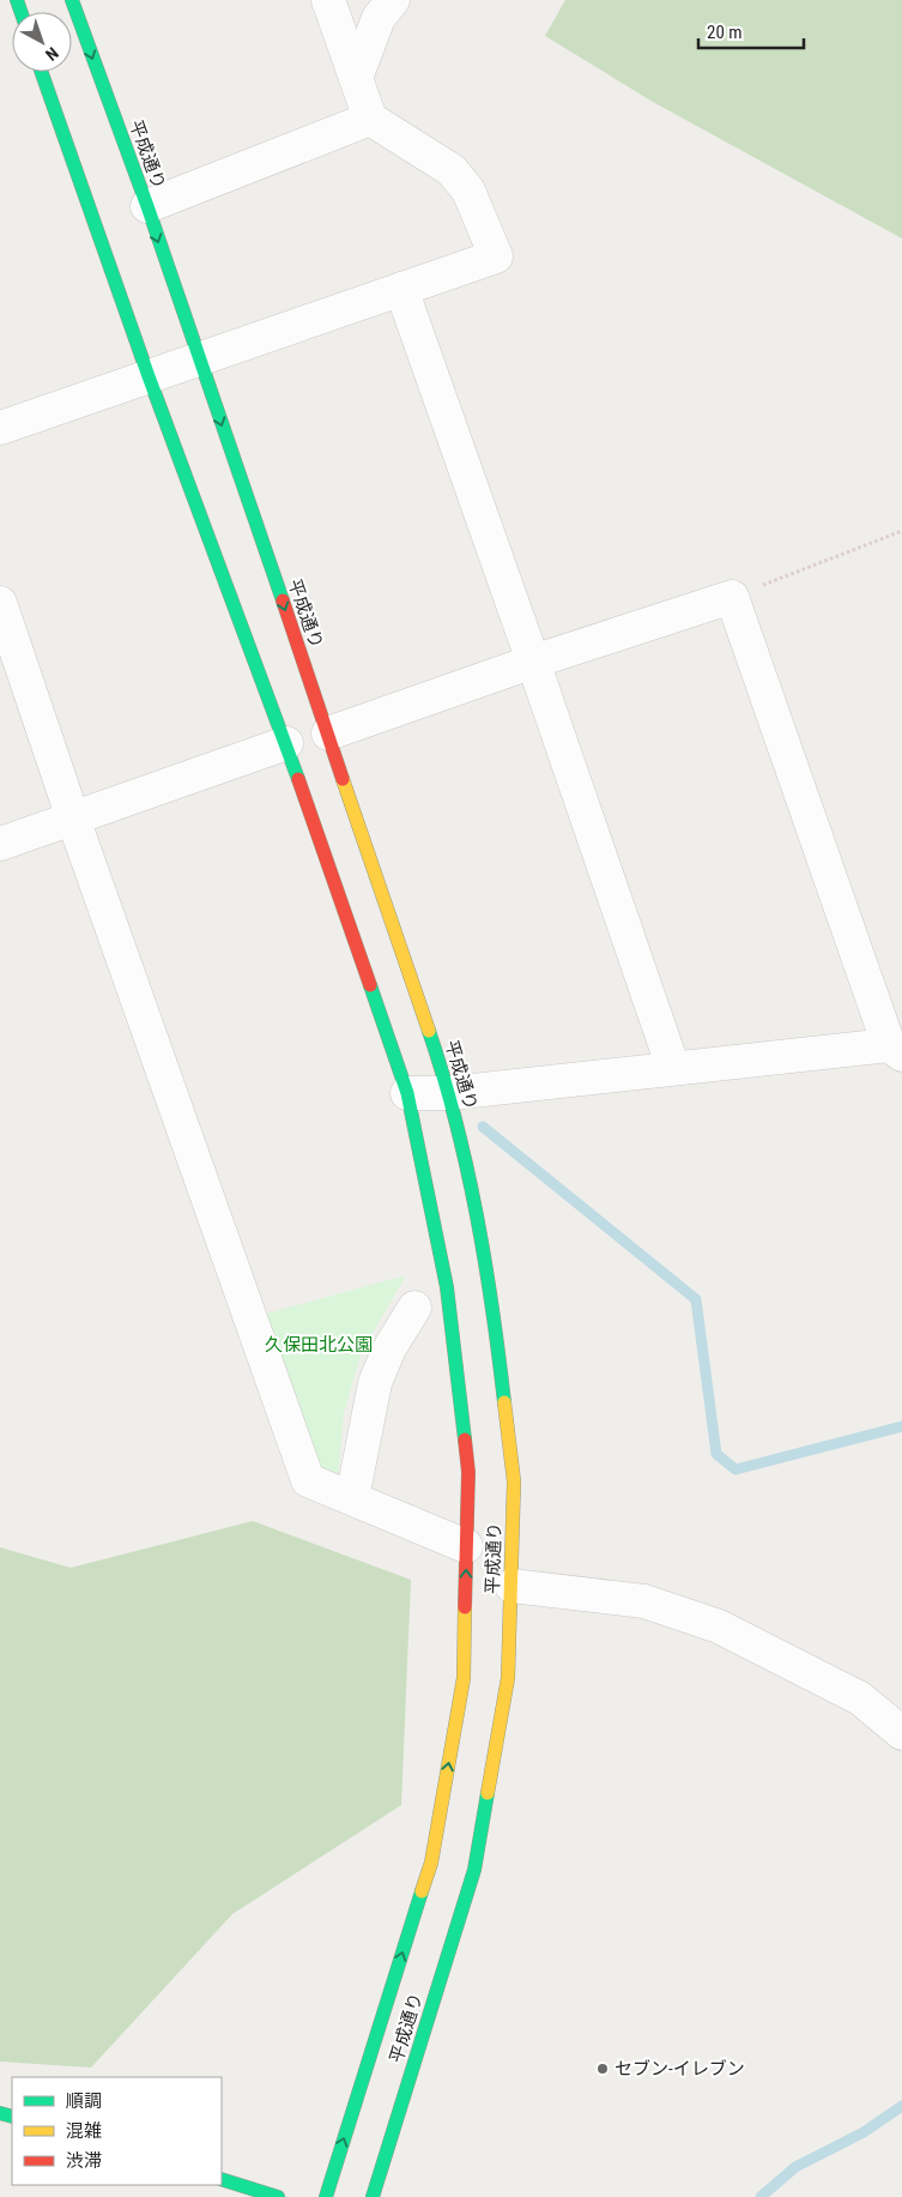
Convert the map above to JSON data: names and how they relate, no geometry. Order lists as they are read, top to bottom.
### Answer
{
  "streets": {
    "street": ["平成通り"]
  },
  "parks": ["久保田北公園"],
  "places": ["セブン-イレブン"],
  "legend": ["順調", "混雑", "渋滞"],
  "scale_bar": "20 m",
  "north": "bottom right"
}
